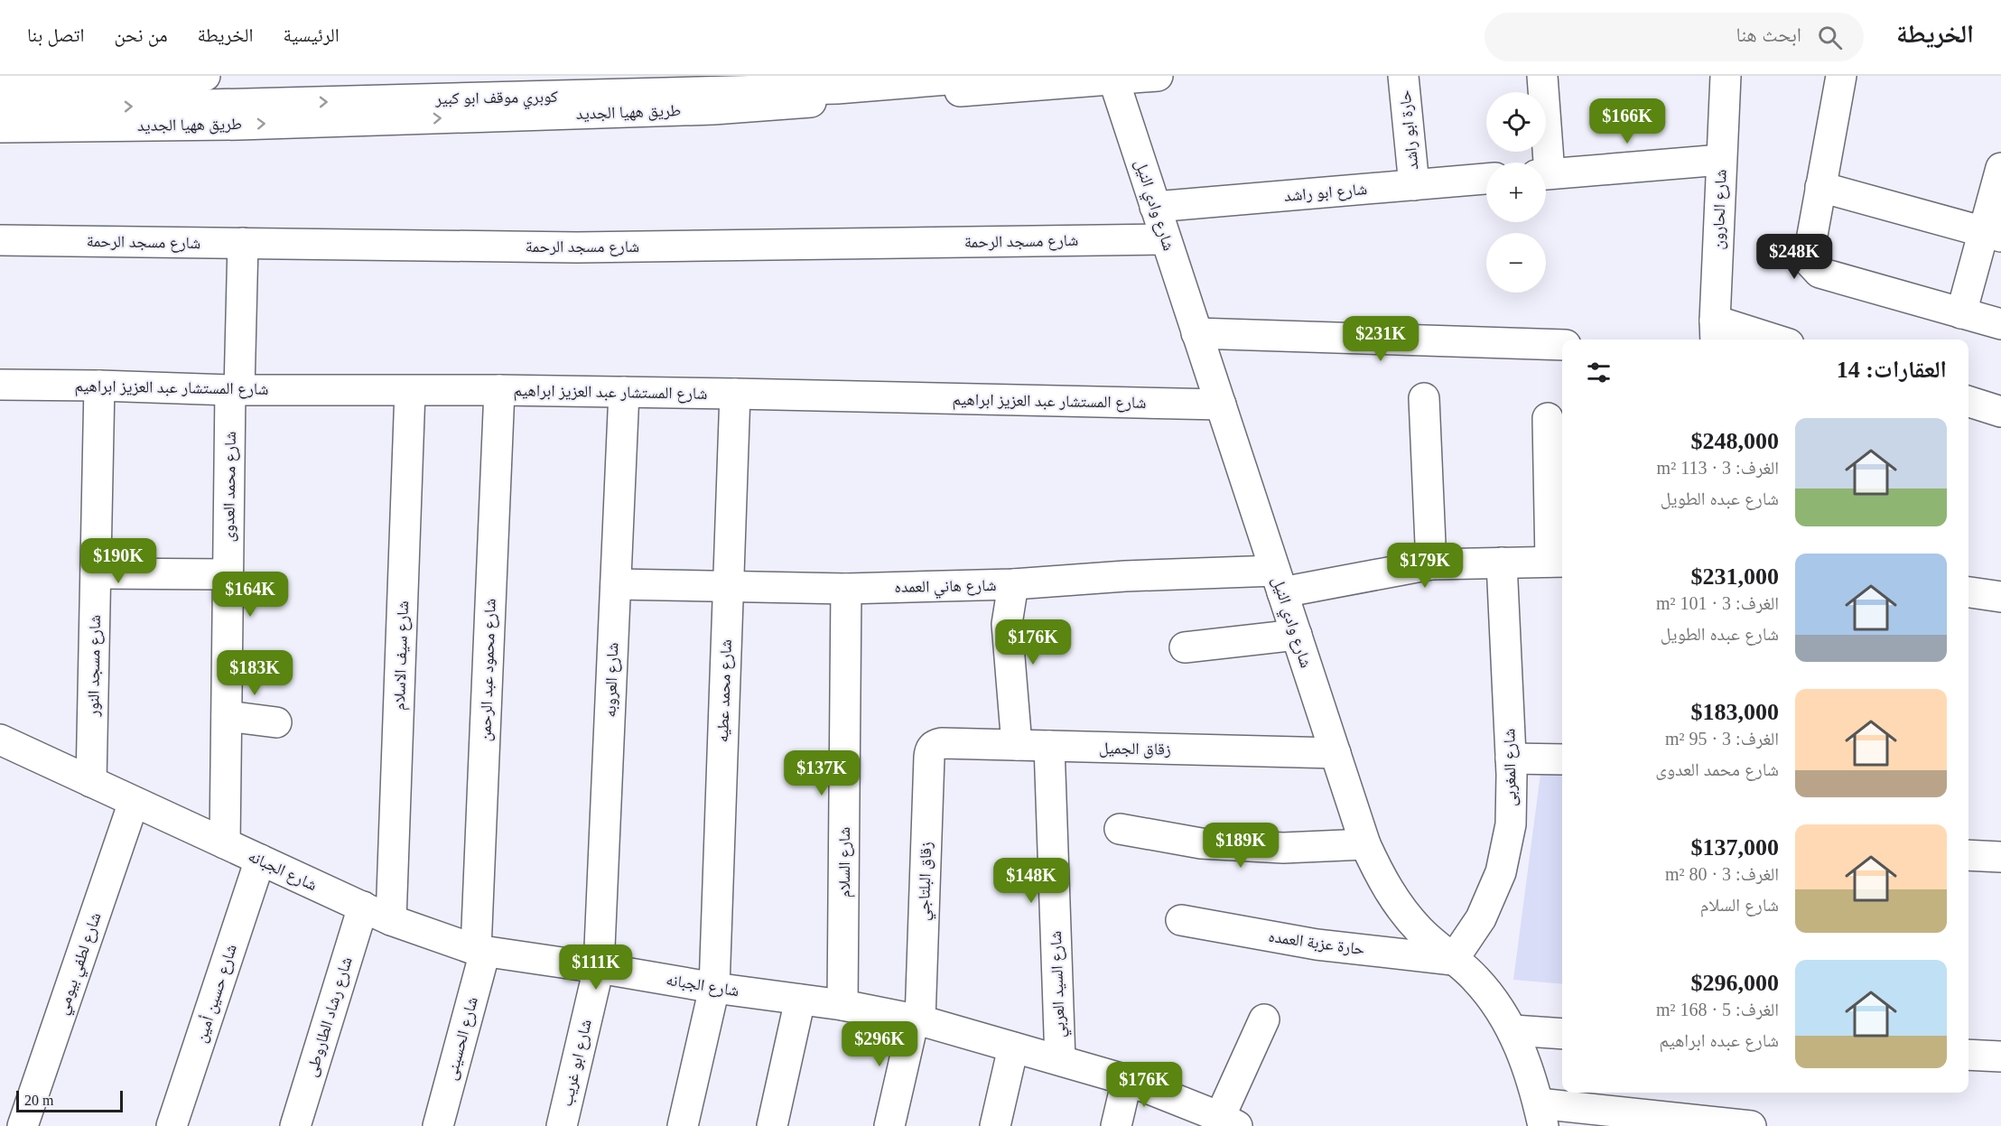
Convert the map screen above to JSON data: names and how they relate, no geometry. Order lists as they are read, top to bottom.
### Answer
{
  "streets": {
    "street": [
      "كوبري موقف ابو كبير",
      "طريق ههيا الجديد",
      "حارة ابو راشد",
      "شارع ابو راشد",
      "شارع وادي النيل",
      "شارع الحارون",
      "شارع مسجد الرحمة",
      "شارع المستشار عبد العزيز ابراهيم",
      "شارع محمد العدوى",
      "شارع هاني العمده",
      "شارع سيف الاسلام",
      "شارع مسجد النور",
      "شارع محمود عبد الرحمن",
      "شارع العروبه",
      "شارع محمد عطيه",
      "زقاق الجميل",
      "شارع المغربى",
      "شارع السلام",
      "شارع الجبانه",
      "زقاق البلتاجي",
      "حارة عزبة العمده",
      "شارع لطفي بيومي",
      "شارع السيد العربي",
      "شارع حسين أمين",
      "شارع رشاد الطاروطى",
      "شارع الحسينى",
      "شارع ابو غريب"
    ]
  },
  "crossings": [
    ["طريق ههيا الجديد", "شارع وادي النيل"],
    ["حارة ابو راشد", "شارع ابو راشد"],
    ["شارع ابو راشد", "شارع وادي النيل"],
    ["شارع وادي النيل", "شارع مسجد الرحمة"],
    ["شارع وادي النيل", "شارع المستشار عبد العزيز ابراهيم"],
    ["شارع وادي النيل", "شارع هاني العمده"],
    ["شارع وادي النيل", "زقاق الجميل"],
    ["شارع وادي النيل", "شارع المغربى"],
    ["شارع وادي النيل", "حارة عزبة العمده"],
    ["شارع مسجد الرحمة", "شارع محمد العدوى"],
    ["شارع المستشار عبد العزيز ابراهيم", "شارع محمد العدوى"],
    ["شارع المستشار عبد العزيز ابراهيم", "شارع سيف الاسلام"],
    ["شارع المستشار عبد العزيز ابراهيم", "شارع مسجد النور"],
    ["شارع المستشار عبد العزيز ابراهيم", "شارع محمود عبد الرحمن"],
    ["شارع المستشار عبد العزيز ابراهيم", "شارع العروبه"],
    ["شارع المستشار عبد العزيز ابراهيم", "شارع محمد عطيه"],
    ["شارع محمد العدوى", "شارع الجبانه"],
    ["شارع هاني العمده", "شارع العروبه"],
    ["شارع هاني العمده", "شارع محمد عطيه"],
    ["شارع هاني العمده", "شارع المغربى"],
    ["شارع هاني العمده", "شارع السلام"],
    ["شارع سيف الاسلام", "شارع الجبانه"],
    ["شارع مسجد النور", "شارع الجبانه"],
    ["شارع محمود عبد الرحمن", "شارع الجبانه"],
    ["شارع محمود عبد الرحمن", "شارع الحسينى"],
    ["شارع العروبه", "شارع الجبانه"],
    ["شارع العروبه", "شارع ابو غريب"],
    ["شارع محمد عطيه", "شارع الجبانه"],
    ["زقاق الجميل", "زقاق البلتاجي"],
    ["زقاق الجميل", "شارع السيد العربي"],
    ["شارع المغربى", "حارة عزبة العمده"],
    ["شارع السلام", "شارع الجبانه"],
    ["شارع الجبانه", "زقاق البلتاجي"],
    ["شارع الجبانه", "شارع لطفي بيومي"],
    ["شارع الجبانه", "شارع السيد العربي"],
    ["شارع الجبانه", "شارع حسين أمين"],
    ["شارع الجبانه", "شارع رشاد الطاروطى"],
    ["شارع الجبانه", "شارع الحسينى"],
    ["شارع الجبانه", "شارع ابو غريب"]
  ],
  "one_way": ["كوبري موقف ابو كبير", "طريق ههيا الجديد"],
  "scale_bar": "20 m",
  "page": {
    "header": "الخريطة",
    "search": "ابحث هنا",
    "nav": [
      "الرئيسية",
      "الخريطة",
      "من نحن",
      "اتصل بنا"
    ],
    "map_buttons": ["+", "−"],
    "price": [
      "$166K",
      "$248K",
      "$231K",
      "$190K",
      "$179K",
      "$164K",
      "$176K",
      "$183K",
      "$137K",
      "$189K",
      "$148K",
      "$111K",
      "$296K",
      "$176K"
    ],
    "heading": "العقارات: 14",
    "list": [
      {
        "name": "$248,000",
        "note": "الغرف: 3 · 113 m² · شارع عبده الطويل"
      },
      {
        "name": "$231,000",
        "note": "الغرف: 3 · 101 m² · شارع عبده الطويل"
      },
      {
        "name": "$183,000",
        "note": "الغرف: 3 · 95 m² · شارع محمد العدوى"
      },
      {
        "name": "$137,000",
        "note": "الغرف: 3 · 80 m² · شارع السلام"
      },
      {
        "name": "$296,000",
        "note": "الغرف: 5 · 168 m² · شارع عبده ابراهيم"
      }
    ],
    "scale": "20 m"
  }
}
